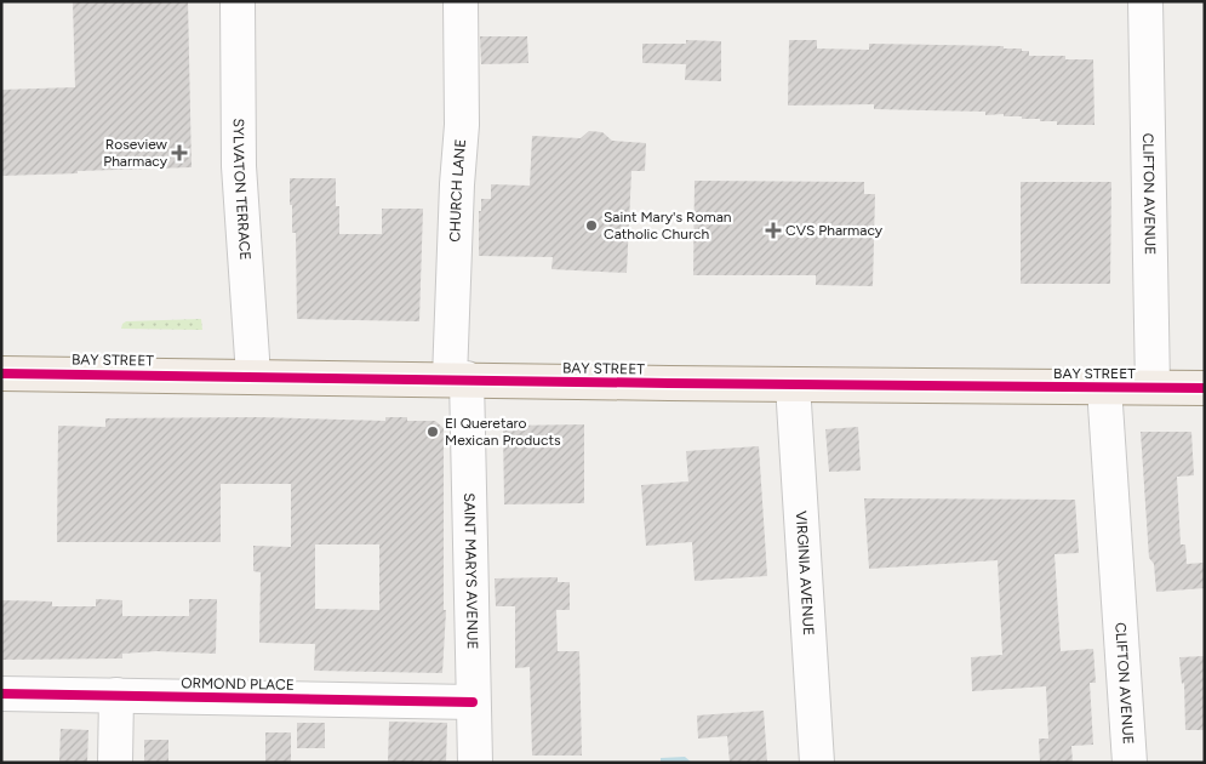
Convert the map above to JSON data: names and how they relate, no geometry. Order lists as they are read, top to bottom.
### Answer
{
  "streets": {
    "main road": ["BAY STREET"],
    "street": [
      "SYLVATON TERRACE",
      "CHURCH LANE",
      "CLIFTON AVENUE",
      "SAINT MARYS AVENUE",
      "VIRGINIA AVENUE",
      "ORMOND PLACE"
    ]
  },
  "crossings": [
    ["SYLVATON TERRACE", "BAY STREET"],
    ["CHURCH LANE", "BAY STREET"],
    ["CHURCH LANE", "SAINT MARYS AVENUE"],
    ["CLIFTON AVENUE", "BAY STREET"],
    ["BAY STREET", "SAINT MARYS AVENUE"],
    ["BAY STREET", "VIRGINIA AVENUE"],
    ["SAINT MARYS AVENUE", "ORMOND PLACE"]
  ],
  "places": {
    "health": ["Roseview Pharmacy", "CVS Pharmacy"],
    "other": ["Saint Mary's Roman Catholic Church", "El Queretaro Mexican Products"]
  }
}
